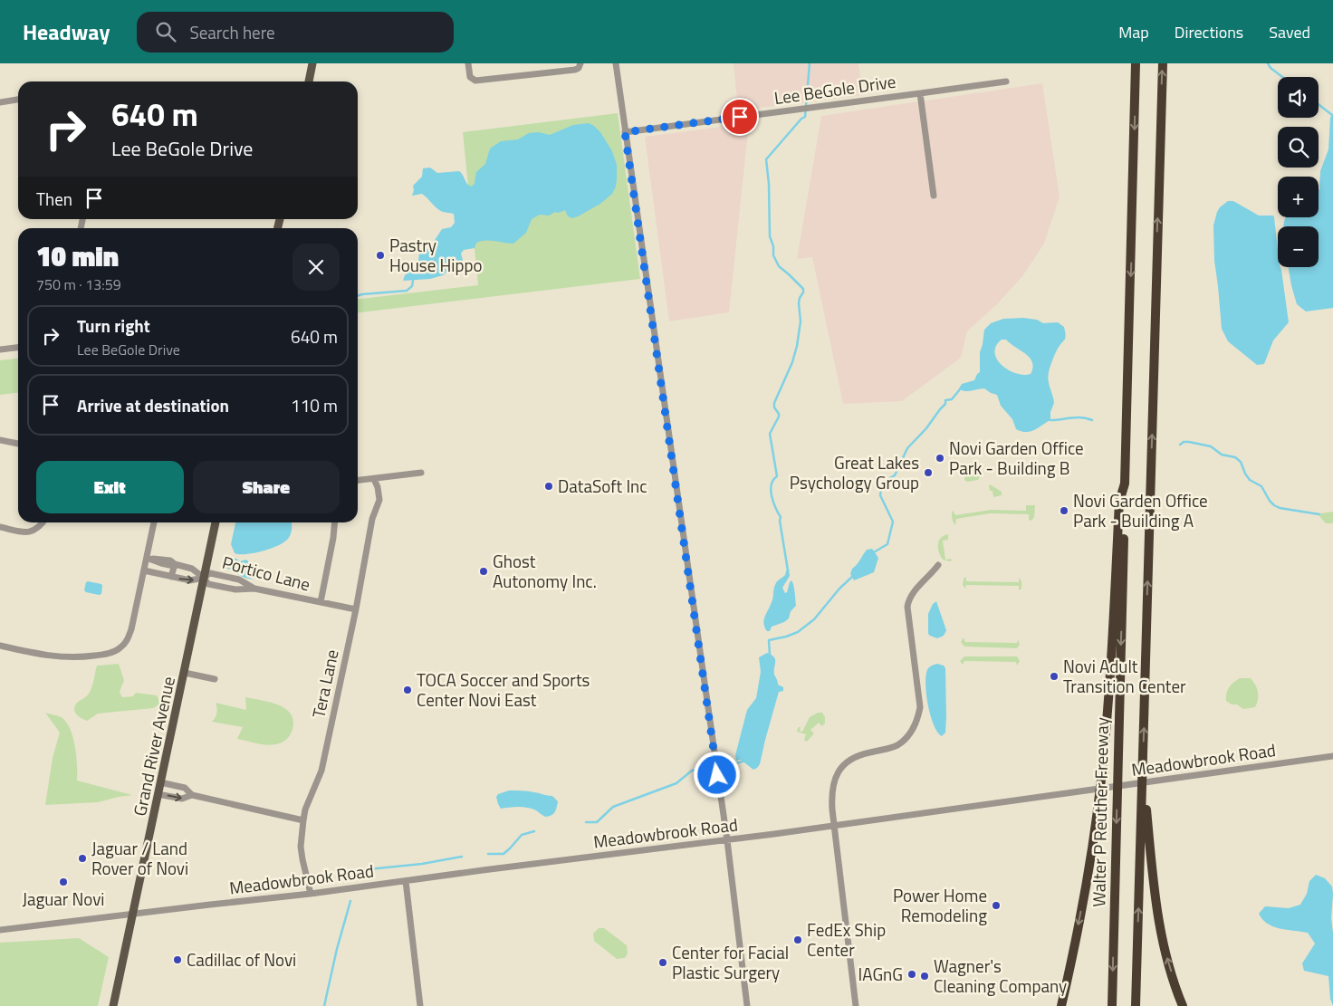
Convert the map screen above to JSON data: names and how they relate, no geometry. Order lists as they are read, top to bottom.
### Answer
{
  "streets": {
    "highway": ["Walter P Reuther Freeway"],
    "main road": ["Grand River Avenue"],
    "street": [
      "Lee BeGole Drive",
      "Portico Lane",
      "Tera Lane",
      "Meadowbrook Road"
    ]
  },
  "crossings": [
    ["Portico Lane", "Tera Lane"],
    ["Portico Lane", "Grand River Avenue"],
    ["Tera Lane", "Meadowbrook Road"],
    ["Grand River Avenue", "Meadowbrook Road"]
  ],
  "places": [
    "Pastry House Hippo",
    "Novi Garden Office Park - Building B",
    "Great Lakes Psychology Group",
    "DataSoft Inc",
    "Novi Garden Office Park - Building A",
    "Ghost Autonomy Inc.",
    "Novi Adult Transition Center",
    "TOCA Soccer and Sports Center Novi East",
    "Jaguar / Land Rover of Novi",
    "Jaguar Novi",
    "Power Home Remodeling",
    "FedEx Ship Center",
    "Cadillac of Novi",
    "Center for Facial Plastic Surgery",
    "IAGnG",
    "Wagner's Cleaning Company"
  ],
  "page": {
    "header": "Headway",
    "search": "Search here",
    "nav": ["Map", "Directions", "Saved"],
    "map_buttons": ["+", "−"],
    "turn": ["640 m", "Lee BeGole Drive"],
    "then": "Then",
    "heading": ["10 min", "750 m · 13:59"],
    "list": [
      {
        "name": "Turn right",
        "note": "Lee BeGole Drive",
        "value": "640 m"
      },
      {
        "name": "Arrive at destination",
        "value": "110 m"
      }
    ],
    "buttons": ["Exit", "Share"]
  }
}
